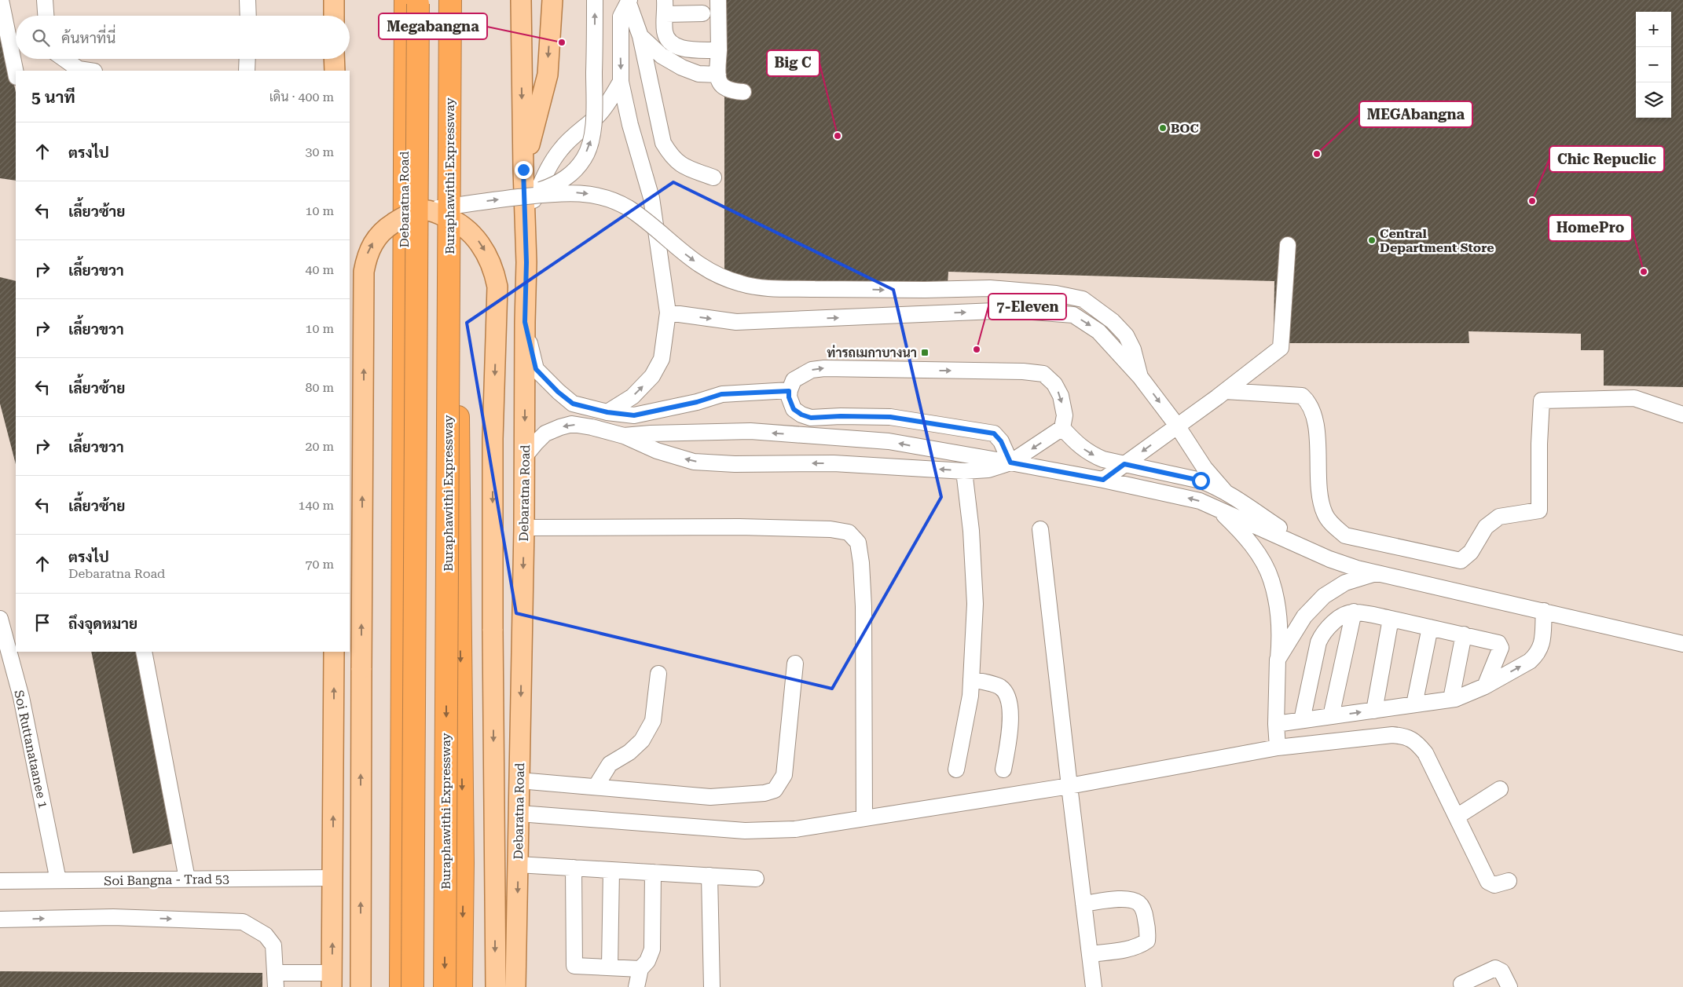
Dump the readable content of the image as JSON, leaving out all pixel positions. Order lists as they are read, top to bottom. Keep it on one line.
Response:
{"streets":{"highway":["Buraphawithi Expressway","Debaratna Road"],"street":["Soi Ruttanataanee 1","Soi Bangna - Trad 53"]},"crossings":[["Soi Ruttanataanee 1","Soi Bangna - Trad 53"]],"places":{"other":["Megabangna","BOC","Big C","MEGAbangna","Chic Repuclic","Central Department Store","HomePro","7-Eleven"],"transit":["ท่ารถเมกาบางนา"]},"page":{"map_buttons":["+","−"],"search":"ค้นหาที่นี่","heading":["5 นาที","เดิน · 400 m"],"list":[["ตรงไป","30 m"],["เลี้ยวซ้าย","10 m"],["เลี้ยวขวา","40 m"],["เลี้ยวขวา","10 m"],["เลี้ยวซ้าย","80 m"],["เลี้ยวขวา","20 m"],["เลี้ยวซ้าย","140 m"],["ตรงไป","Debaratna Road","70 m"],"ถึงจุดหมาย"]}}
